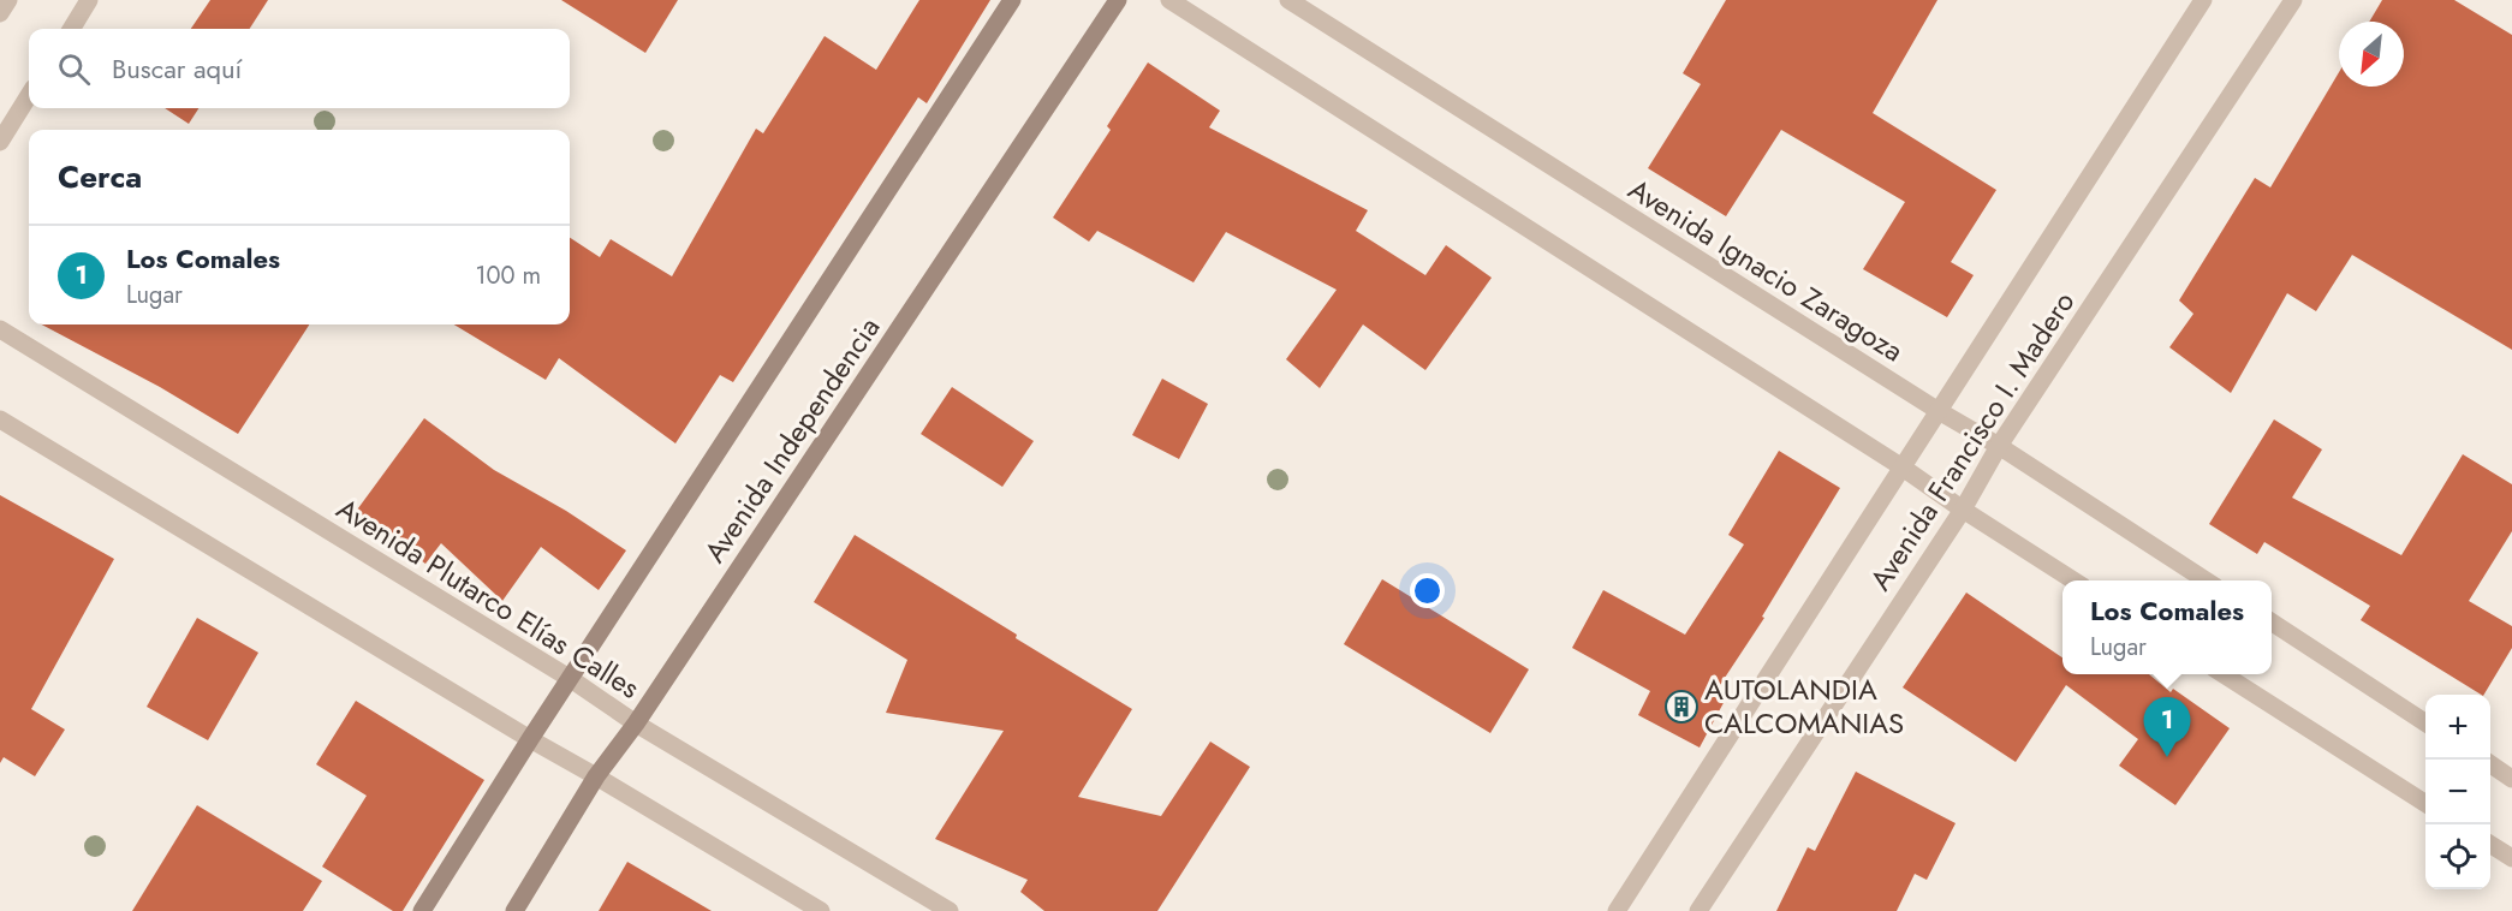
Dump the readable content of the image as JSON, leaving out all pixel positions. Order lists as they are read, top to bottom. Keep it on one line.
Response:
{"streets":{"main road":["Avenida Independencia"],"street":["Avenida Ignacio Zaragoza","Avenida Francisco I. Madero","Avenida Plutarco Elías Calles"]},"crossings":[["Avenida Ignacio Zaragoza","Avenida Francisco I. Madero"],["Avenida Independencia","Avenida Plutarco Elías Calles"]],"places":{"building":["AUTOLANDIA CALCOMANIAS"]},"north":"bottom left","page":{"search":"Buscar aquí","heading":"Cerca","list":[{"mark":"1","name":"Los Comales","note":"Lugar","value":"100 m"}],"popup":["Los Comales","Lugar"],"map_buttons":["+","−"],"pins":"1"}}
